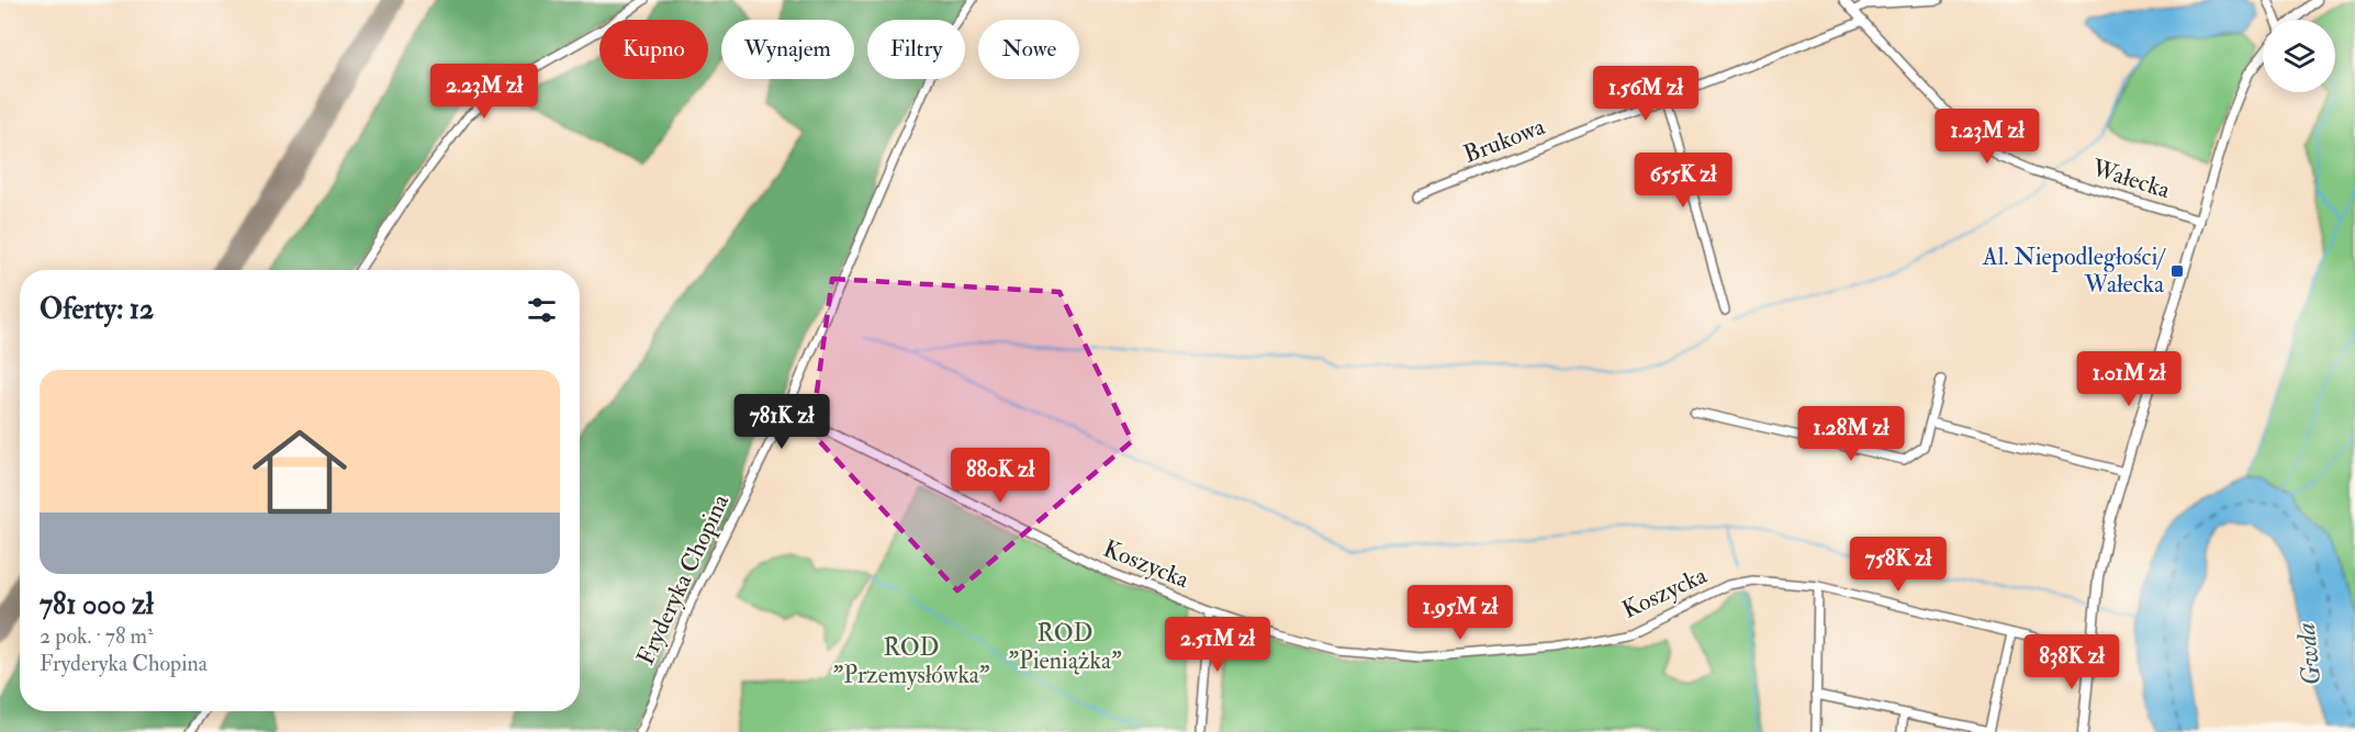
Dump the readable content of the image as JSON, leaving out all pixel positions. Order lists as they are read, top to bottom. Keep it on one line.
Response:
{"streets":{"street":["Brukowa","Wałecka","Koszycka","Fryderyka Chopina"]},"crossings":[["Brukowa","Wałecka"],["Koszycka","Fryderyka Chopina"]],"water":["Gwda"],"parks":["ROD \"Pieniążka\"","ROD \"Przemysłówka\""],"places":{"transit":["Al. Niepodległości/ Wałecka"]},"page":{"chip":["Kupno","Wynajem","Filtry","Nowe"],"price":["2.23M zł","1.56M zł","1.23M zł","655K zł","1.01M zł","781K zł","1.28M zł","880K zł","758K zł","1.95M zł","2.51M zł","838K zł"],"heading":"Oferty: 12","list":[{"name":"781 000 zł","note":"2 pok. · 78 m² · Fryderyka Chopina"}]}}
